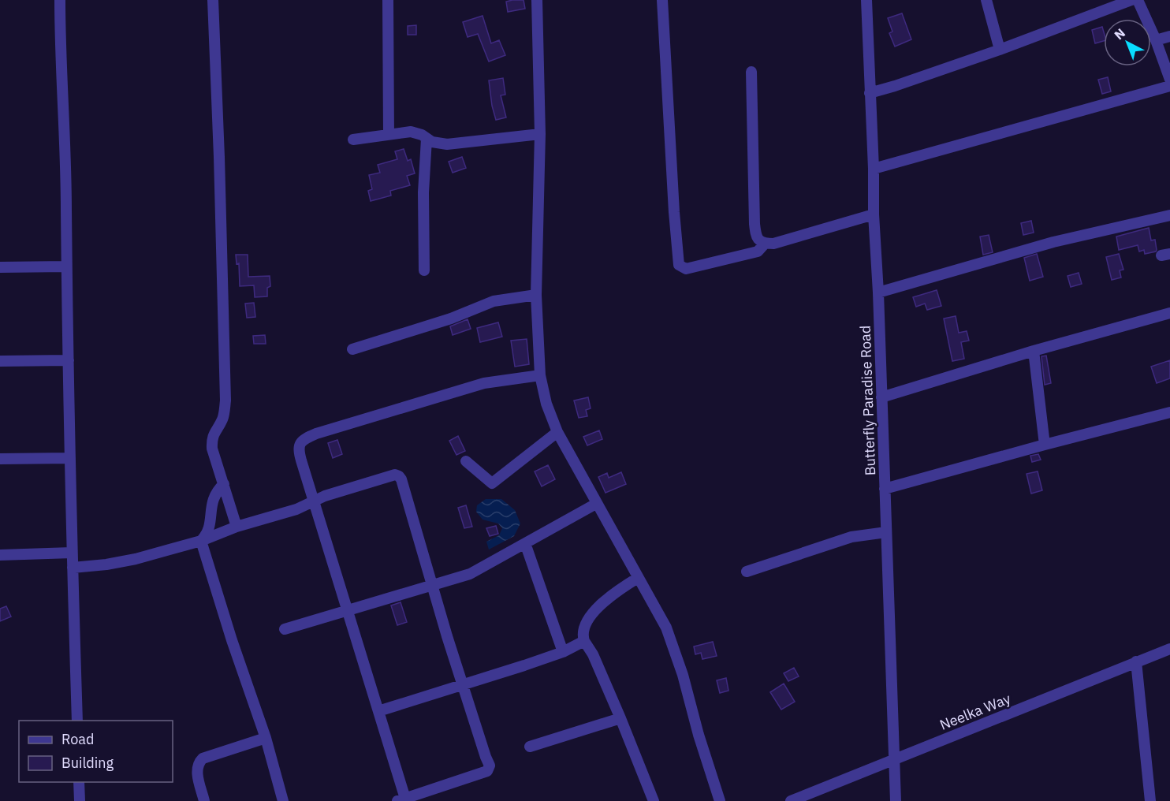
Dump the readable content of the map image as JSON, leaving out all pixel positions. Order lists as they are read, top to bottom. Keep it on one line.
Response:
{"streets":{"street":["Butterfly Paradise Road","Neelka Way"]},"crossings":[["Butterfly Paradise Road","Neelka Way"]],"legend":["Road","Building"],"north":"top left"}
